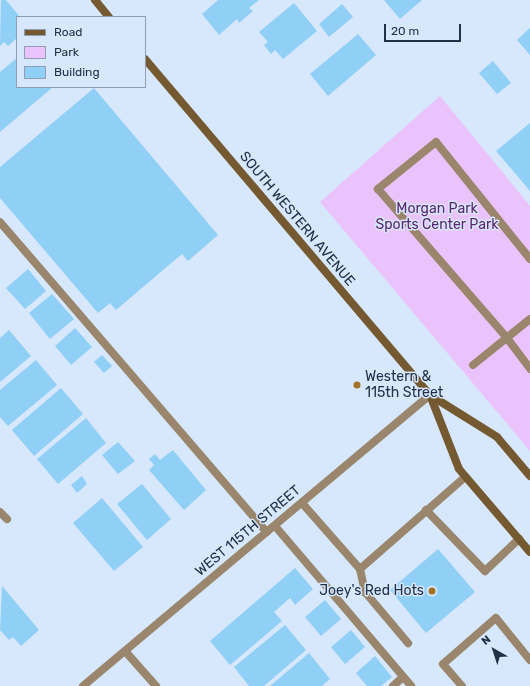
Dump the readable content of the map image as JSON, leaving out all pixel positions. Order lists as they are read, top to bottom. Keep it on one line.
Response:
{"streets":{"main road":["SOUTH WESTERN AVENUE"],"street":["WEST 115TH STREET"]},"crossings":[["SOUTH WESTERN AVENUE","WEST 115TH STREET"]],"parks":["Morgan Park Sports Center Park"],"places":["Western & 115th Street","Joey's Red Hots"],"legend":["Road","Park","Building"],"scale_bar":"20 m","north":"top left"}
